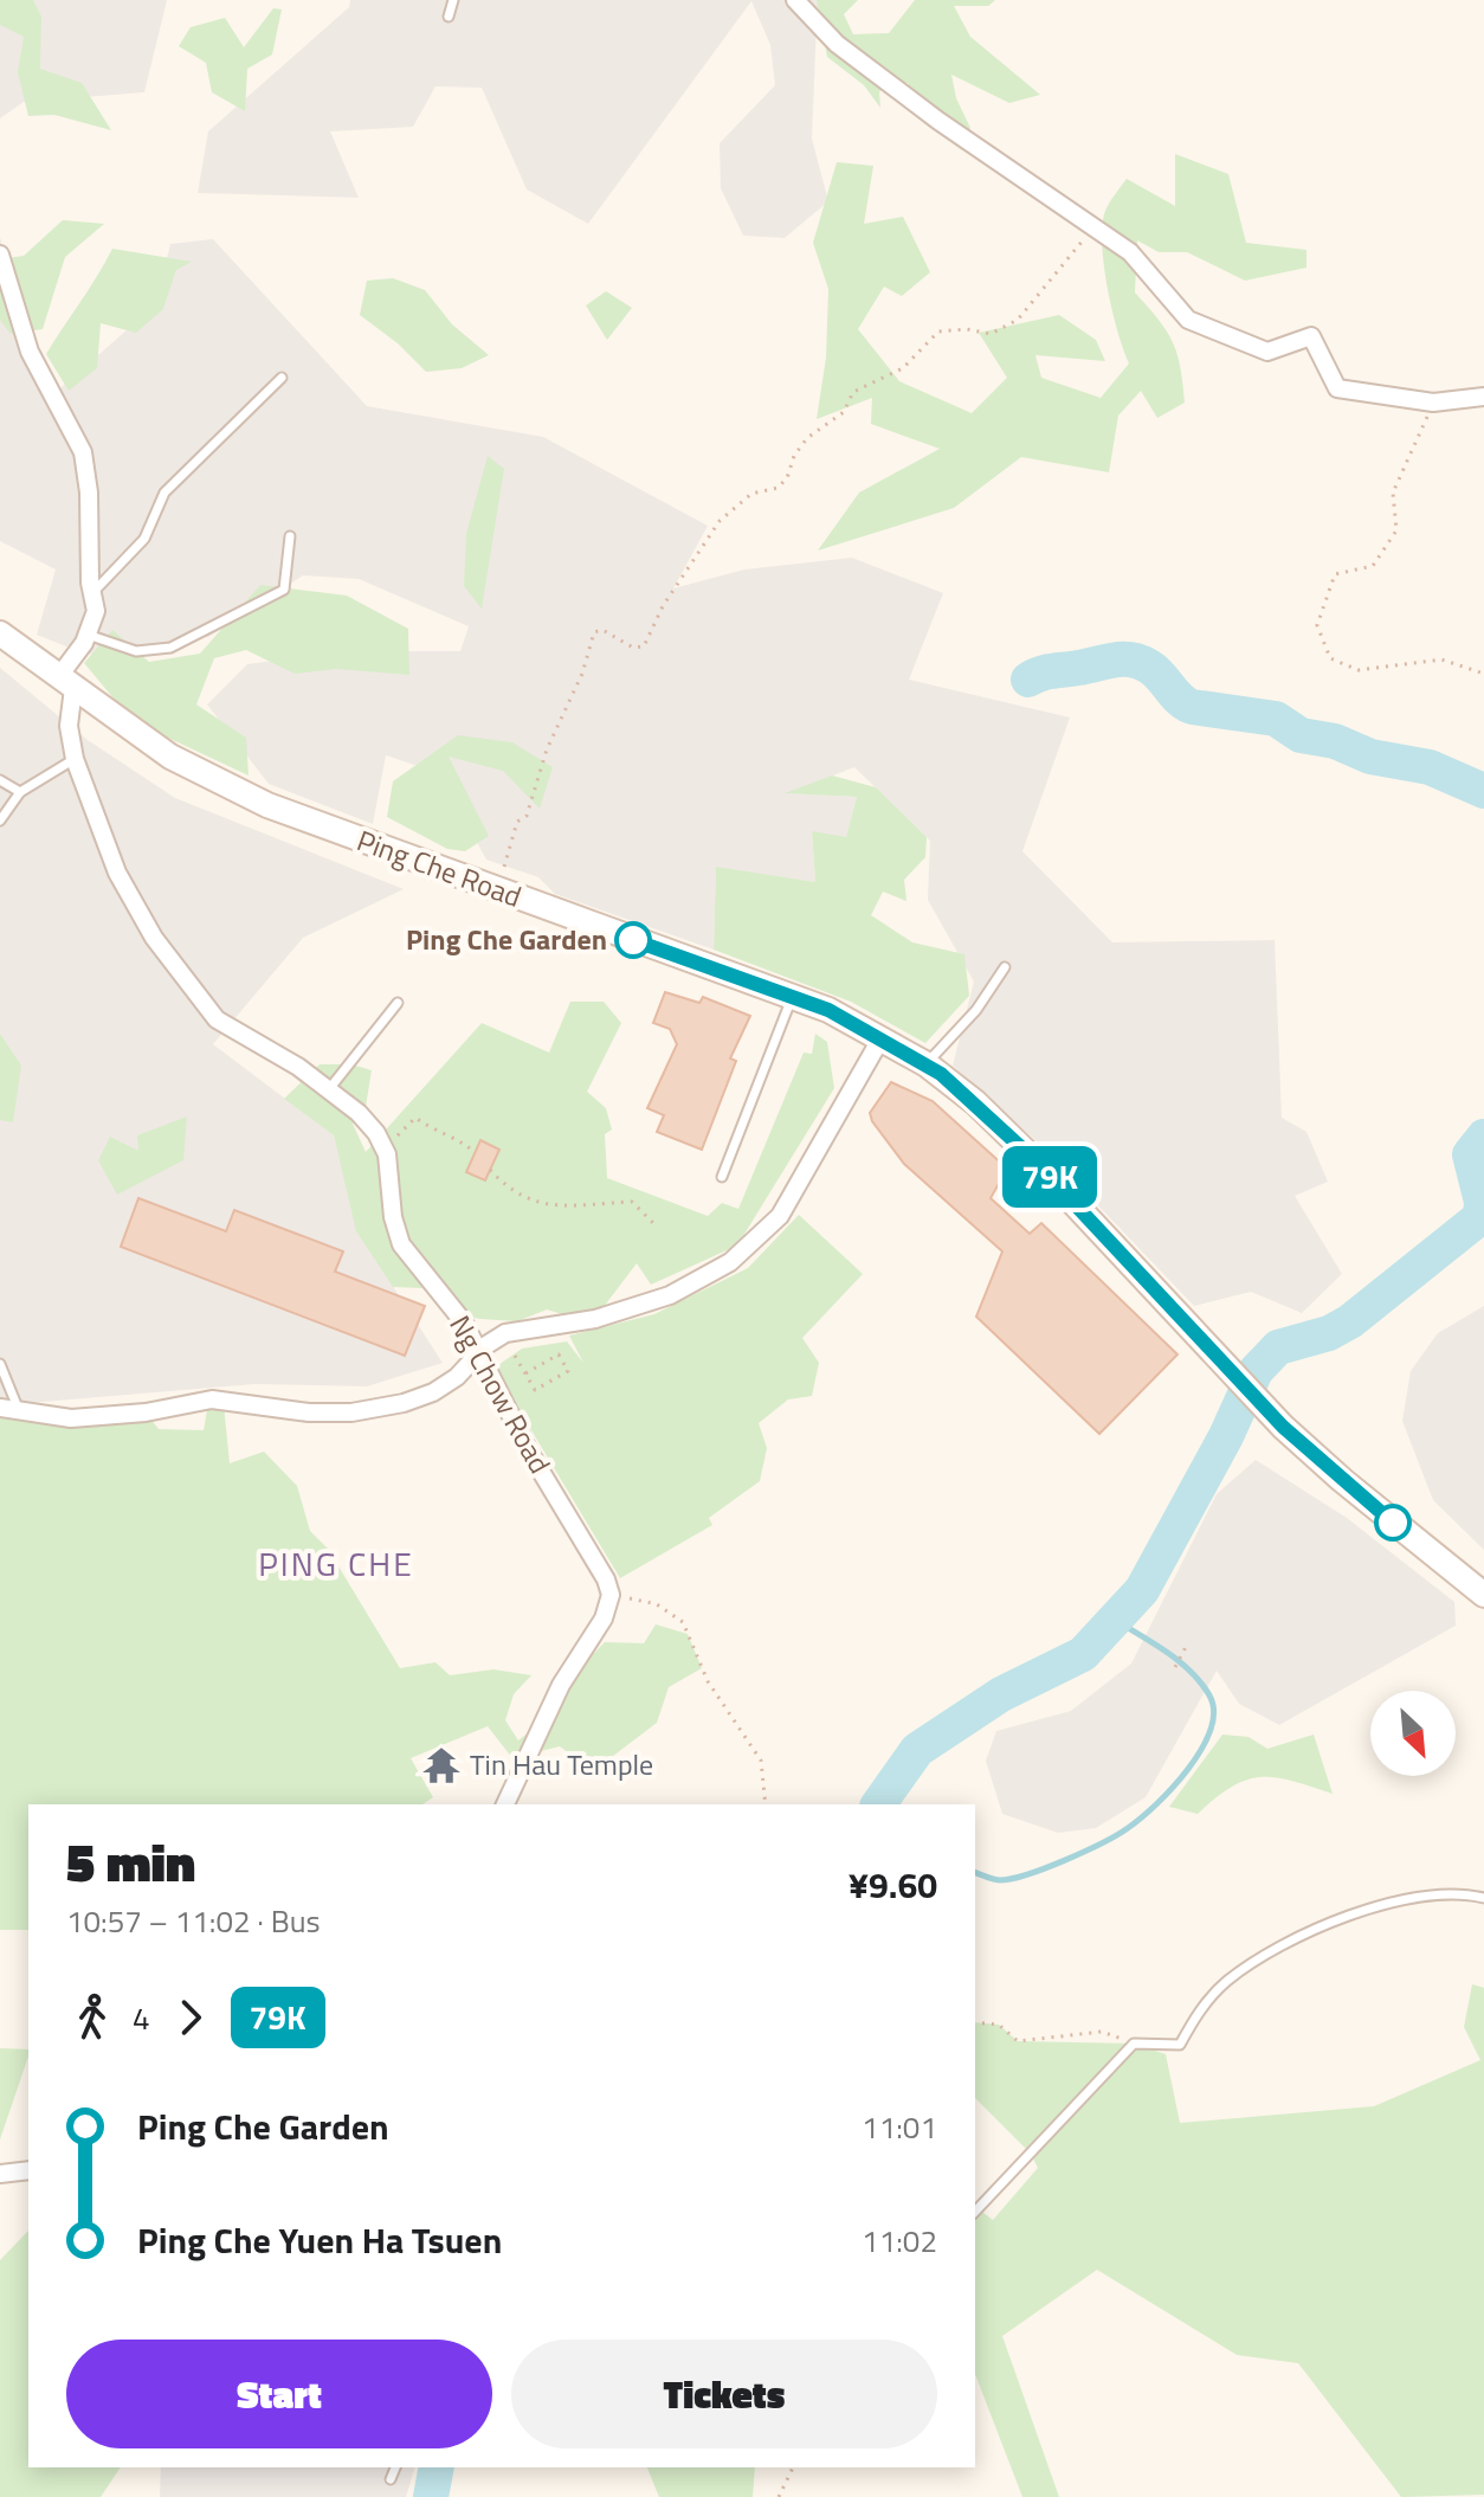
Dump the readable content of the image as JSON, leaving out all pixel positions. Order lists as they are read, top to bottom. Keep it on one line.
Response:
{"streets":{"street":["Ping Che Road","Ng Chow Road"]},"crossings":[["Ping Che Road","Ng Chow Road"]],"districts":["PING CHE"],"places":{"other":["Ping Che Garden"],"temple":["Tin Hau Temple"]},"lines":["bus line 79K"],"north":"bottom right","page":{"on_map":"79K","heading":["5 min","10:57 – 11:02 · Bus","¥9.60"],"legs":["4","79K"],"list":[{"name":"Ping Che Garden","value":"11:01"},{"name":"Ping Che Yuen Ha Tsuen","value":"11:02"}],"buttons":["Start","Tickets"]}}
